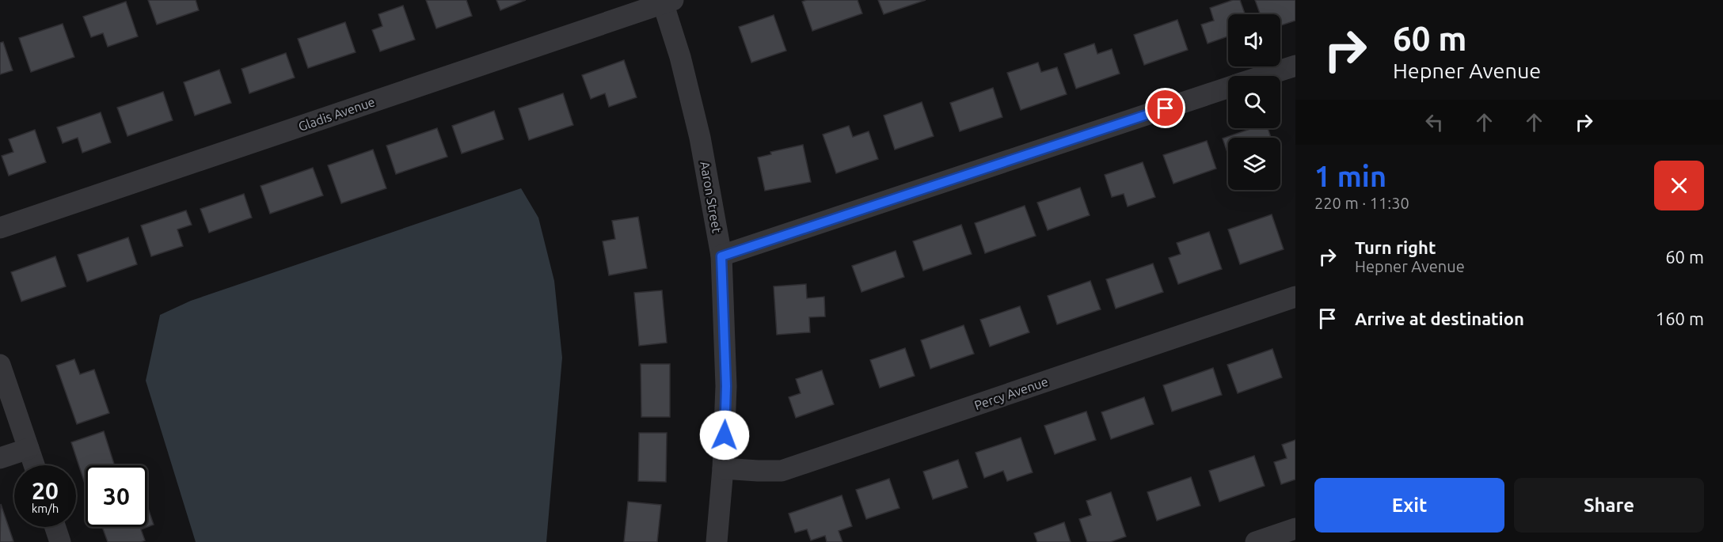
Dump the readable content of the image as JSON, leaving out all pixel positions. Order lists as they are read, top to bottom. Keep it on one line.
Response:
{"streets":{"street":["Gladis Avenue","Aaron Street","Percy Avenue"]},"crossings":[["Gladis Avenue","Aaron Street"],["Aaron Street","Percy Avenue"]],"page":{"turn":["60 m","Hepner Avenue"],"heading":["1 min","220 m · 11:30"],"list":[{"name":"Turn right","note":"Hepner Avenue","value":"60 m"},{"name":"Arrive at destination","value":"160 m"}],"speed":"20 km/h","limit":"30","buttons":["Exit","Share"]}}
